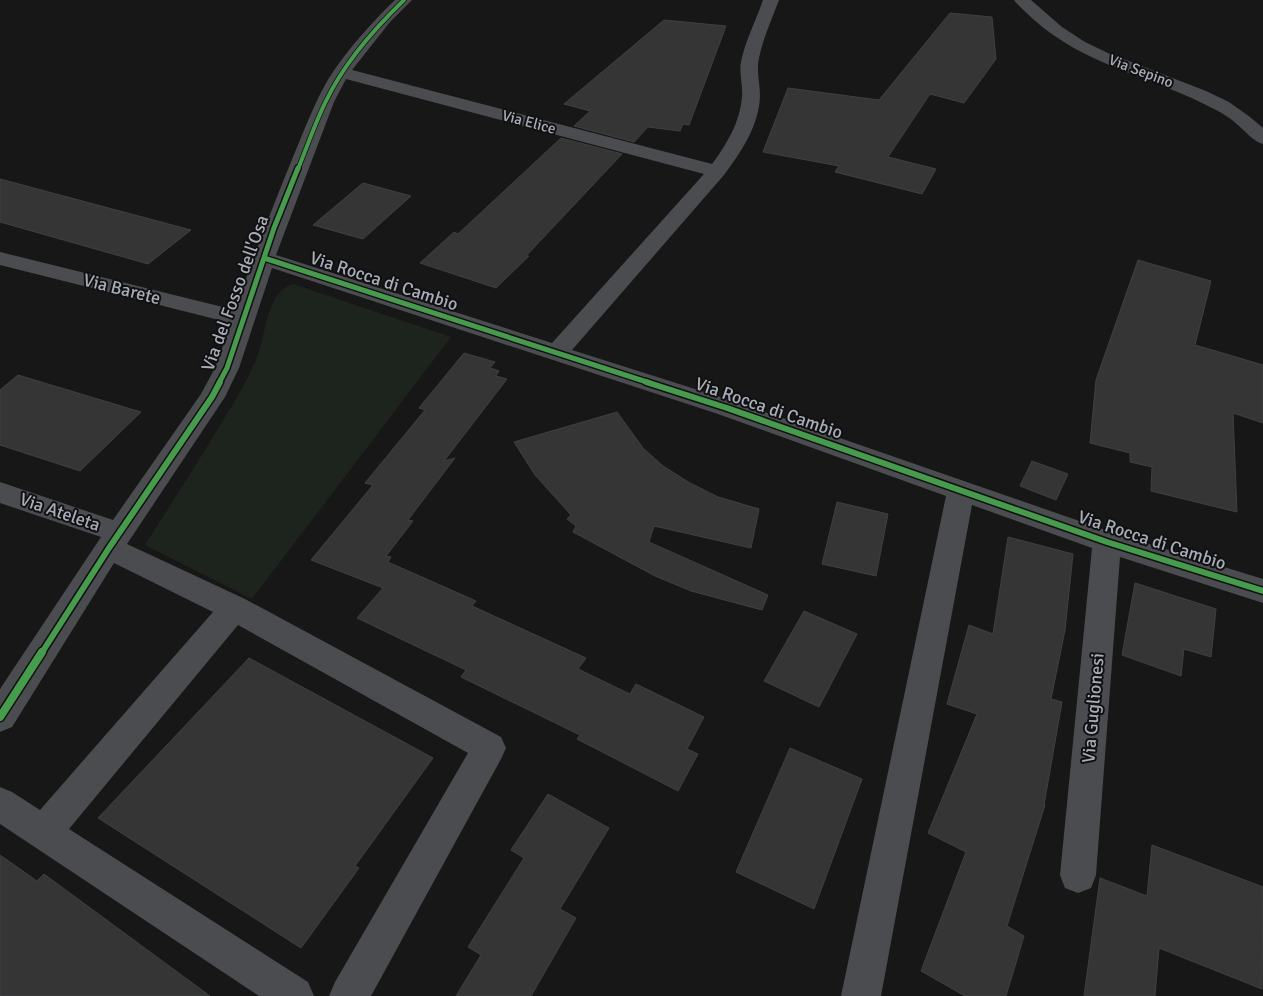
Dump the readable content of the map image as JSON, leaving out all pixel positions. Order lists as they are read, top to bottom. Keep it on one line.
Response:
{"streets":{"street":["Via Sepino","Via Elice","Via Rocca di Cambio","Via Barete","Via del Fosso dell'Osa","Via Ateleta","Via Guglionesi"]},"crossings":[["Via Elice","Via del Fosso dell'Osa"],["Via Rocca di Cambio","Via del Fosso dell'Osa"],["Via Rocca di Cambio","Via Guglionesi"],["Via Barete","Via del Fosso dell'Osa"],["Via del Fosso dell'Osa","Via Ateleta"]]}
